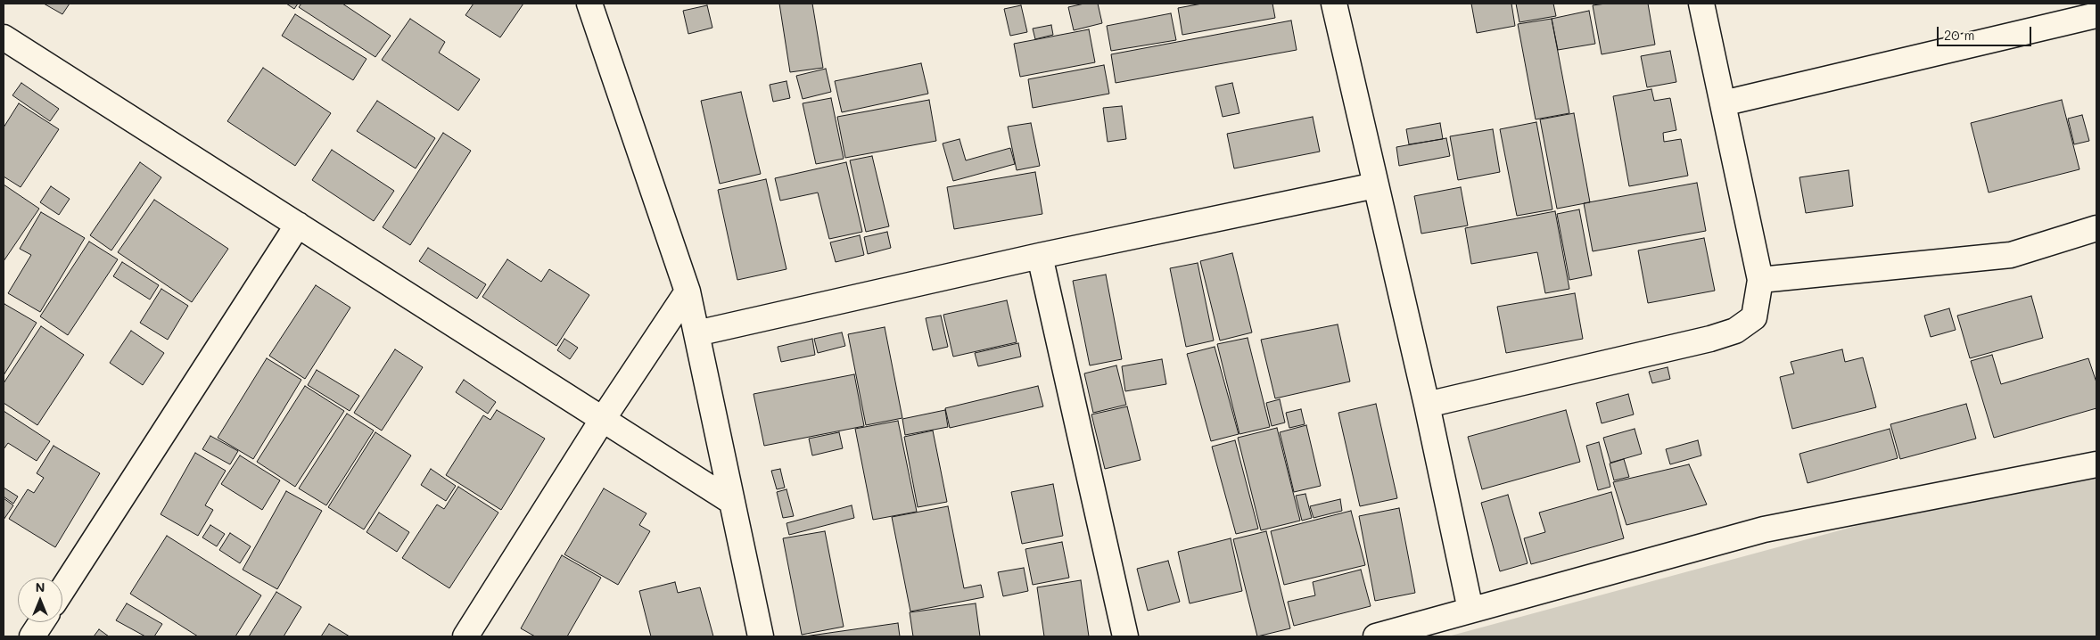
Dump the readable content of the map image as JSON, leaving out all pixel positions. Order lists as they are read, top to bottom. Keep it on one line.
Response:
{"scale_bar":"20 m","north":"top"}
